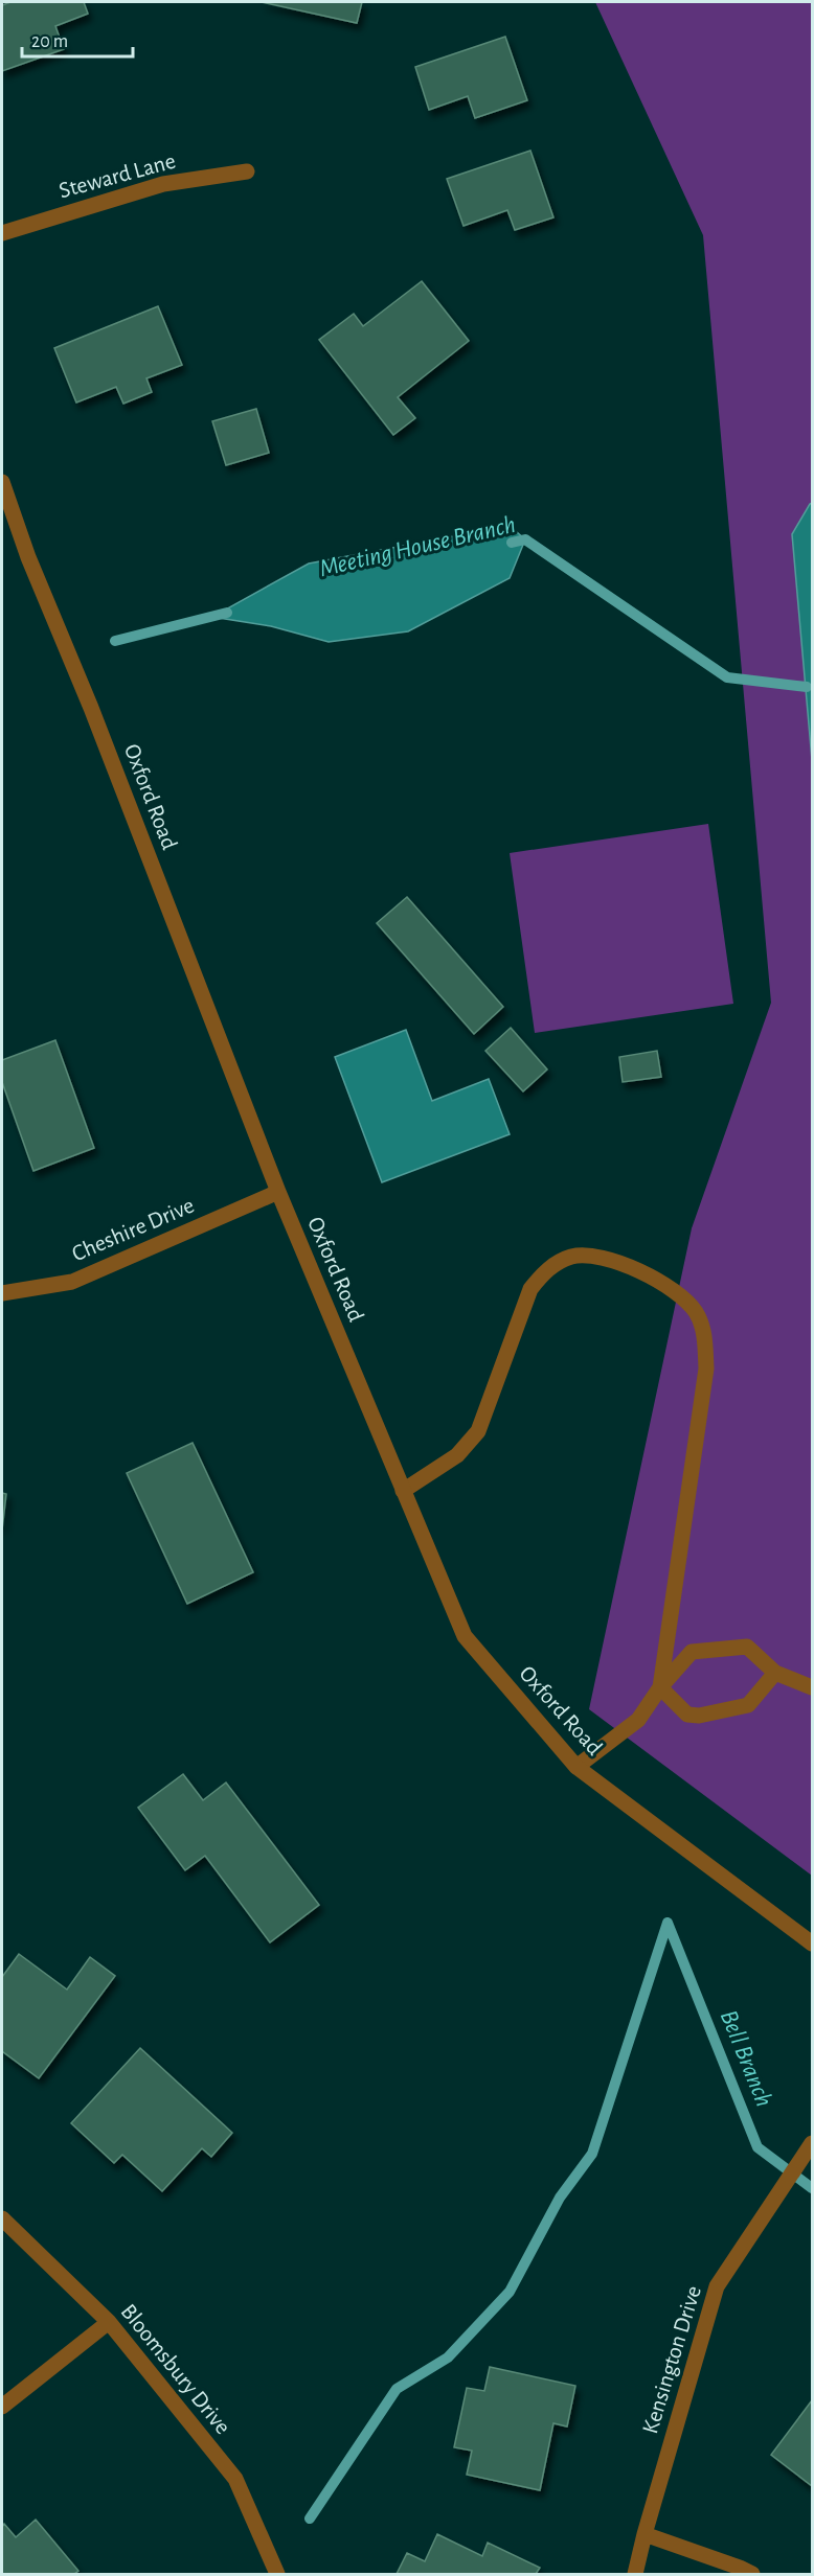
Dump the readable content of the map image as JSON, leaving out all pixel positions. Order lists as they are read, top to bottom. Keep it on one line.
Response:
{"streets":{"street":["Steward Lane","Oxford Road","Cheshire Drive","Kensington Drive","Bloomsbury Drive"]},"crossings":[["Oxford Road","Cheshire Drive"]],"water":["Meeting House Branch","Bell Branch"],"scale_bar":"20 m"}
